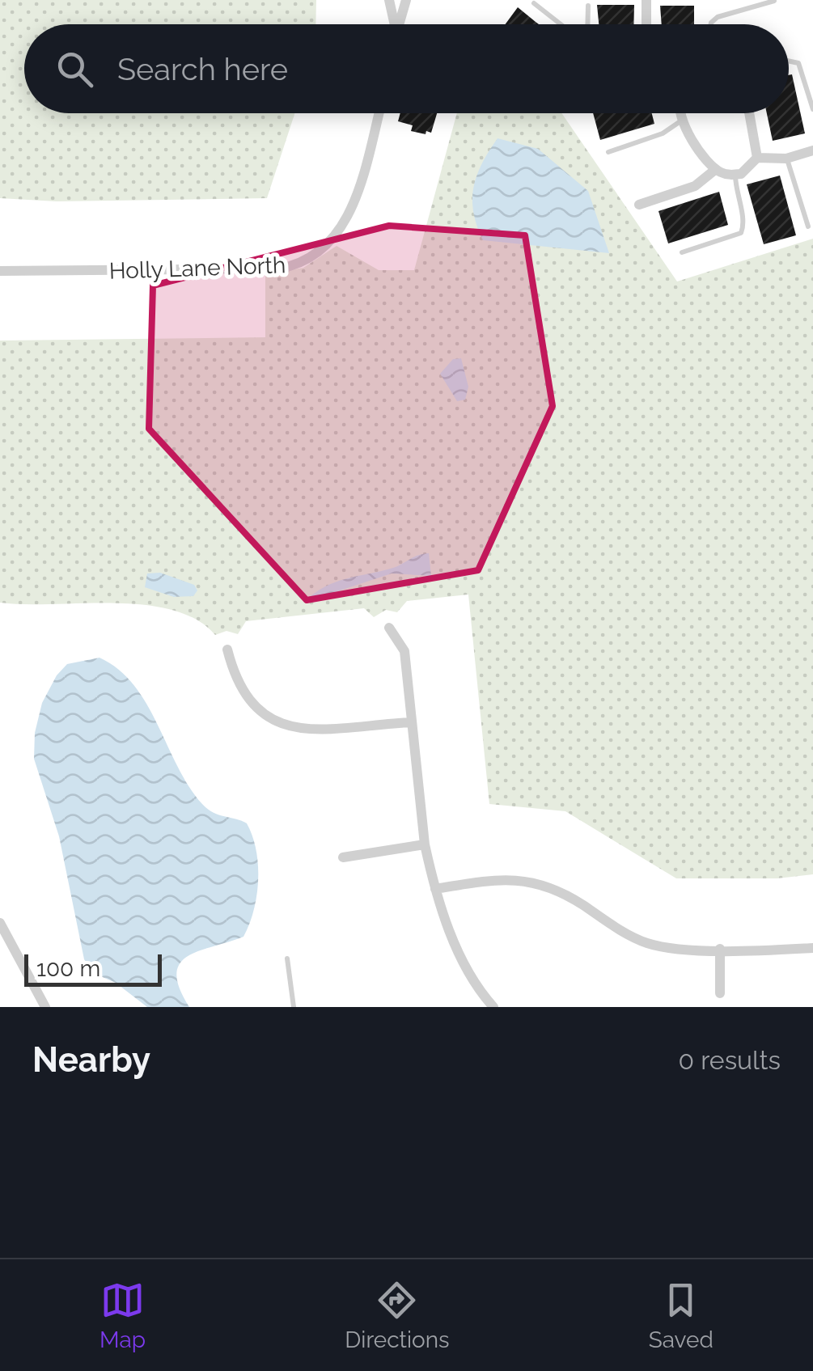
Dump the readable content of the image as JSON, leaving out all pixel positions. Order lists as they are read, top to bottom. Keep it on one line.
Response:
{"streets":{"street":["Holly Lane North"]},"scale_bar":"100 m","page":{"search":"Search here","scale":"100 m","heading":["Nearby","0 results"],"nav":["Map","Directions","Saved"]}}
